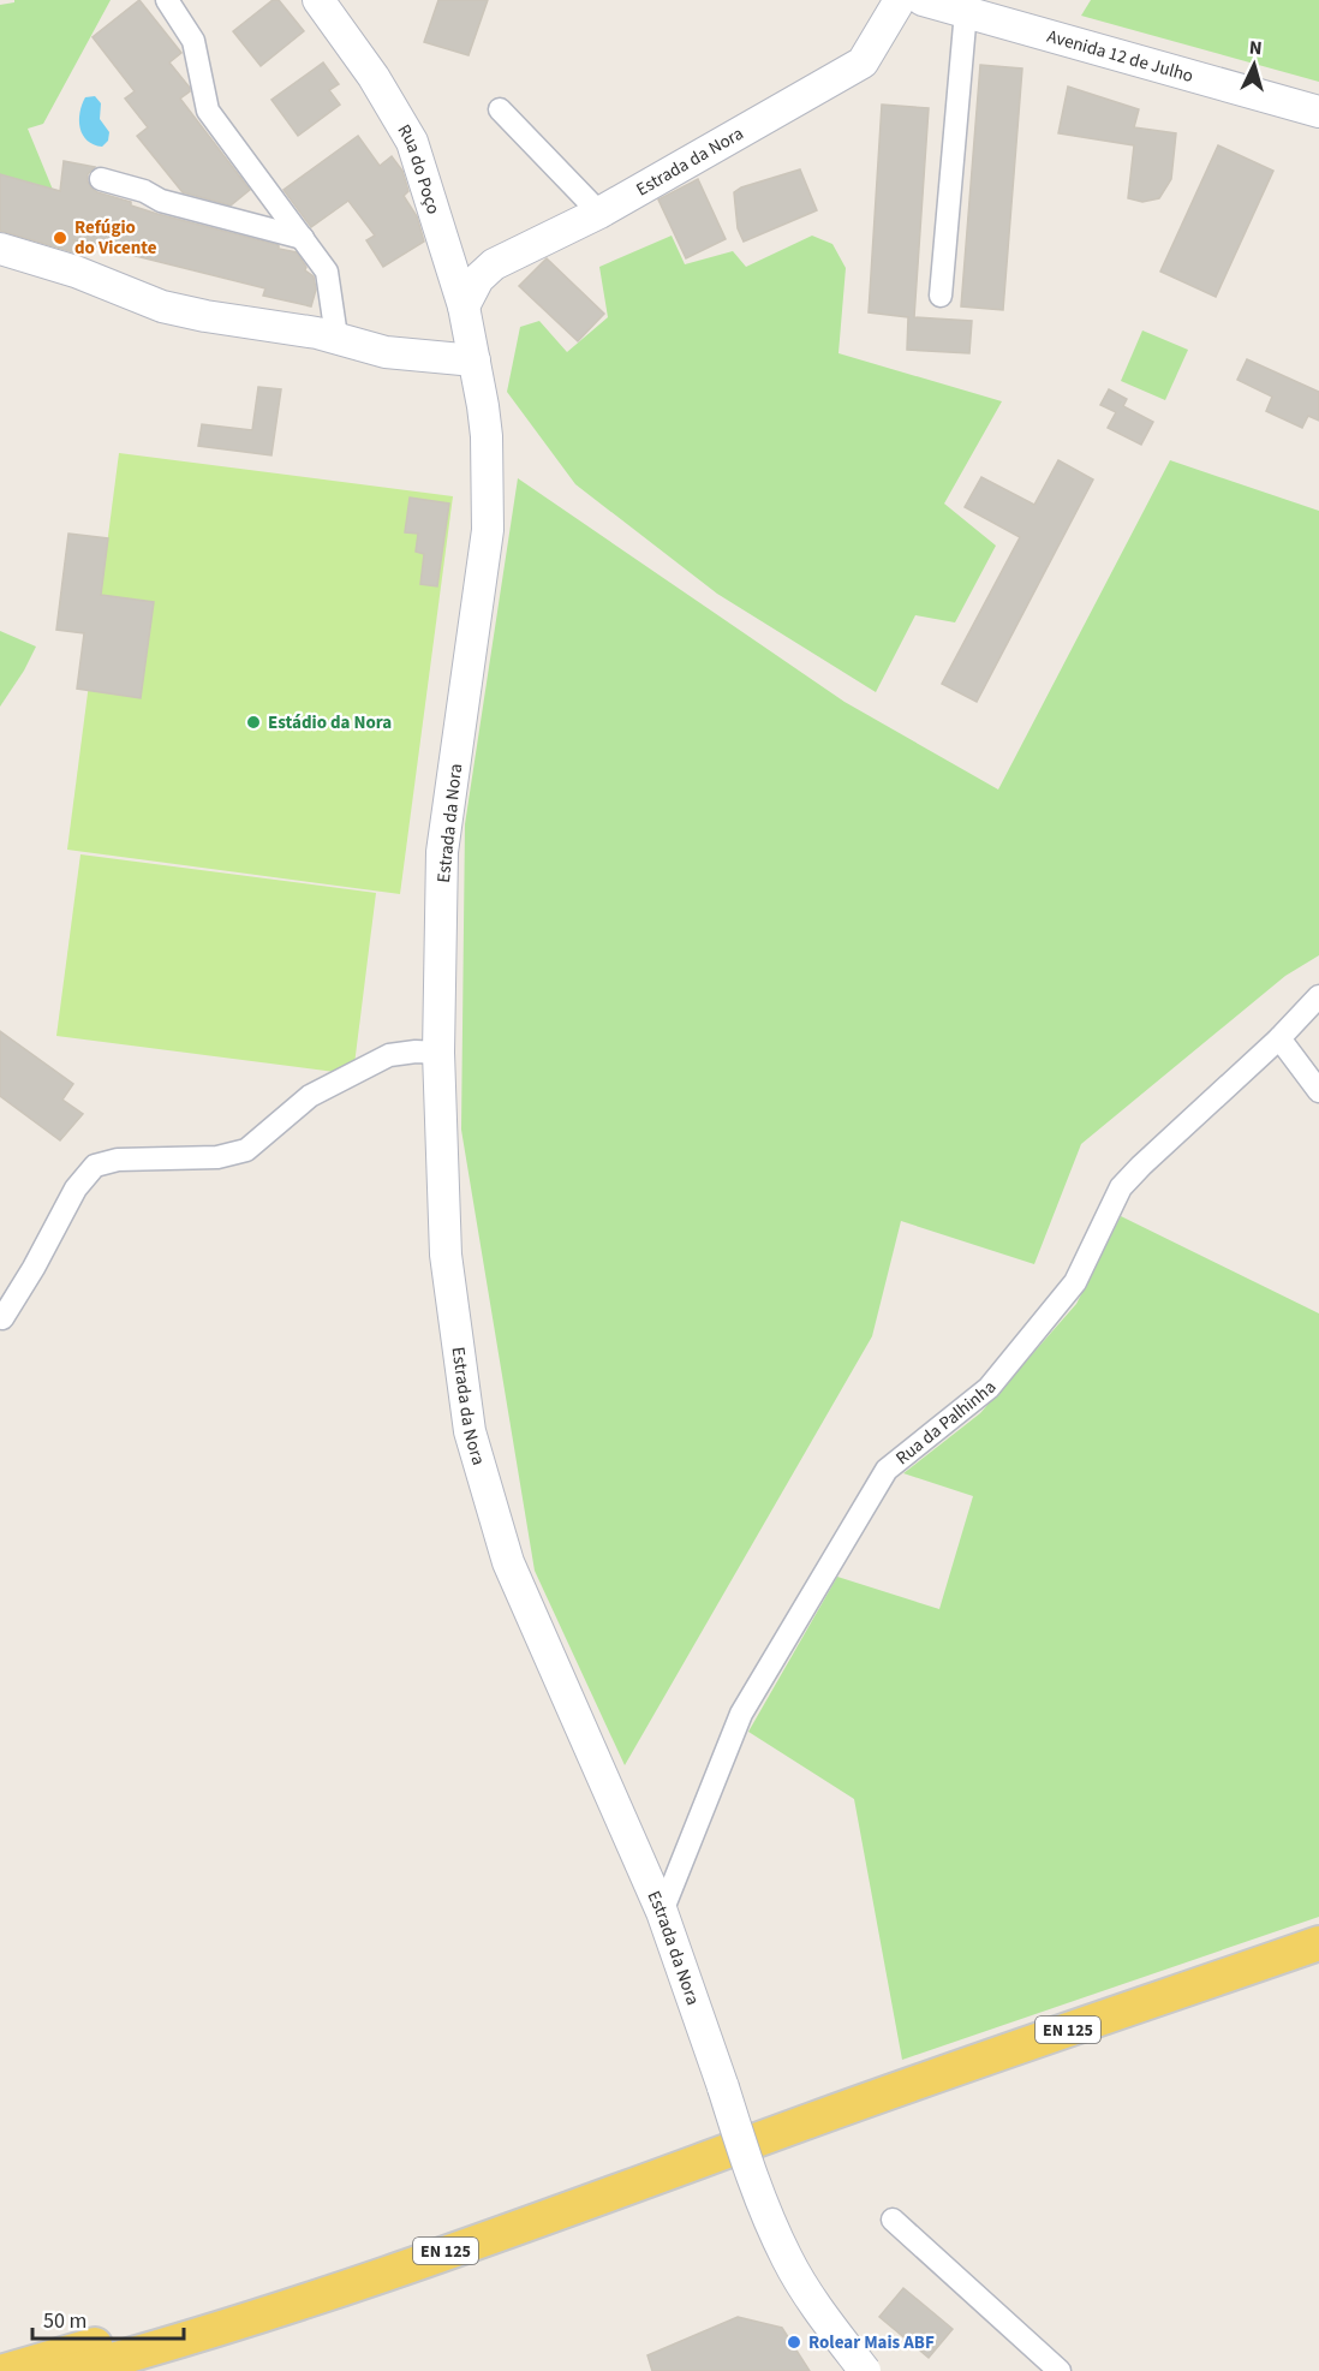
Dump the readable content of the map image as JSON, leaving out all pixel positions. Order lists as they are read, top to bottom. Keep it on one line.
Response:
{"streets":{"main road":["EN 125"],"street":["Avenida 12 de Julho","Estrada da Nora","Rua do Poço","Rua da Palhinha"]},"crossings":[["Estrada da Nora","Rua do Poço"],["Estrada da Nora","Rua da Palhinha"]],"places":["Refúgio do Vicente","Estádio da Nora","Rolear Mais ABF"],"scale_bar":"50 m","north":"top"}
